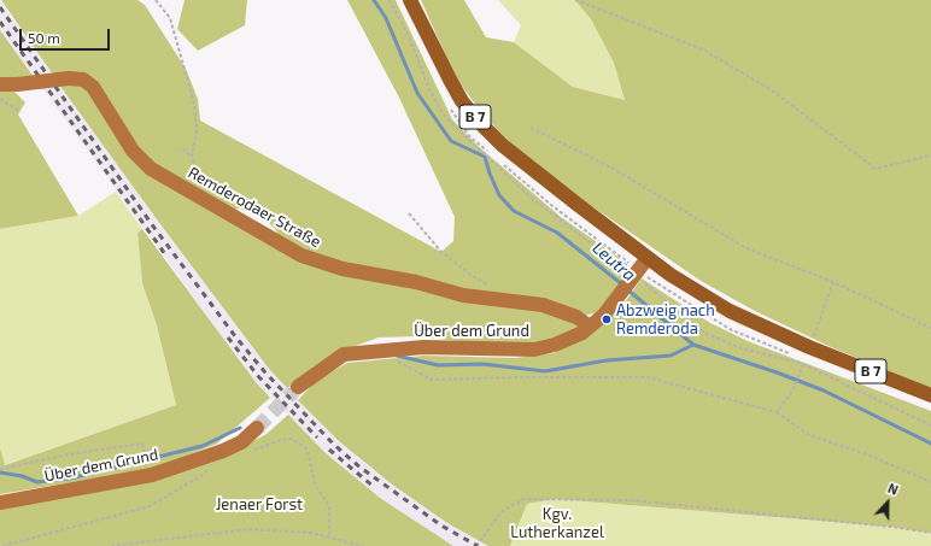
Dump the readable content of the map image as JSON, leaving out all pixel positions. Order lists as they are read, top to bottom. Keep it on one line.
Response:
{"streets":{"main road":["B 7"],"street":["Remderodaer Straße","Über dem Grund"]},"crossings":[["B 7","Über dem Grund"],["Remderodaer Straße","Über dem Grund"]],"water":["Leutra"],"parks":["Jenaer Forst","Kgv. Lutherkanzel"],"places":["Abzweig nach Remderoda"],"scale_bar":"50 m","north":"top"}
